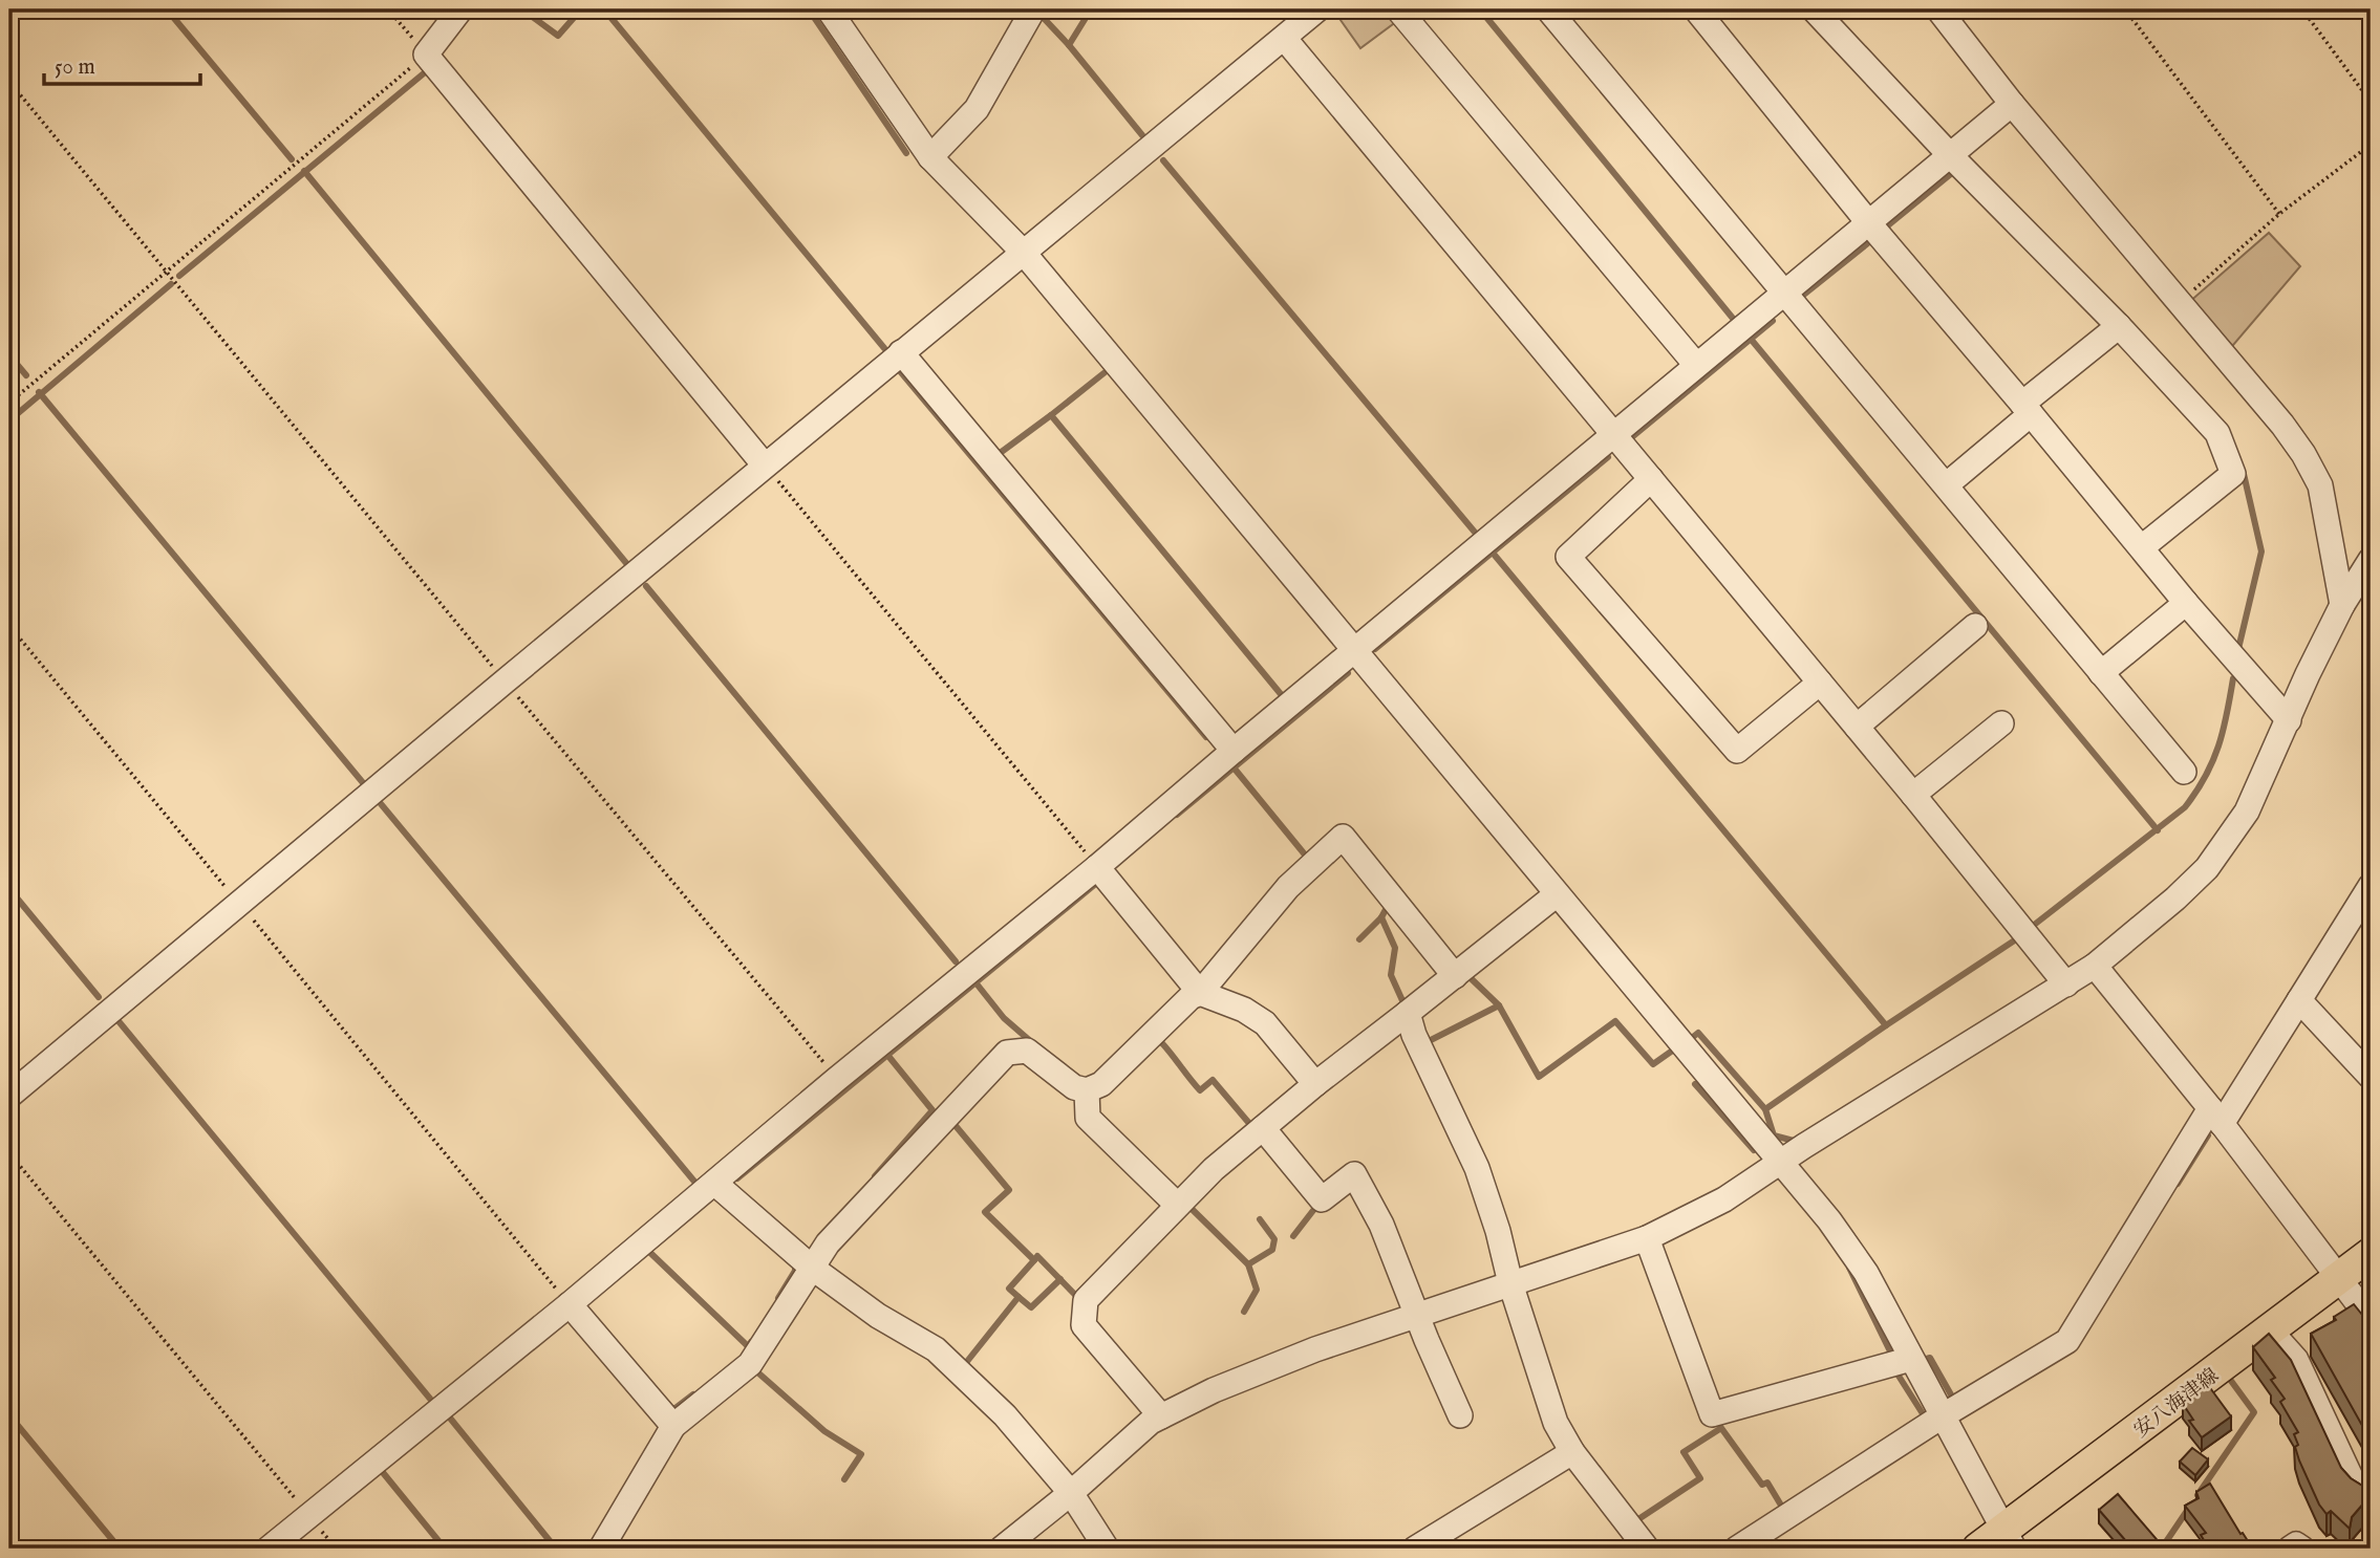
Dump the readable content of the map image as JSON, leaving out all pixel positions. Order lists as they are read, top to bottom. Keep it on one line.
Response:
{"streets":{"main road":["安八海津線"]},"scale_bar":"50 m"}
